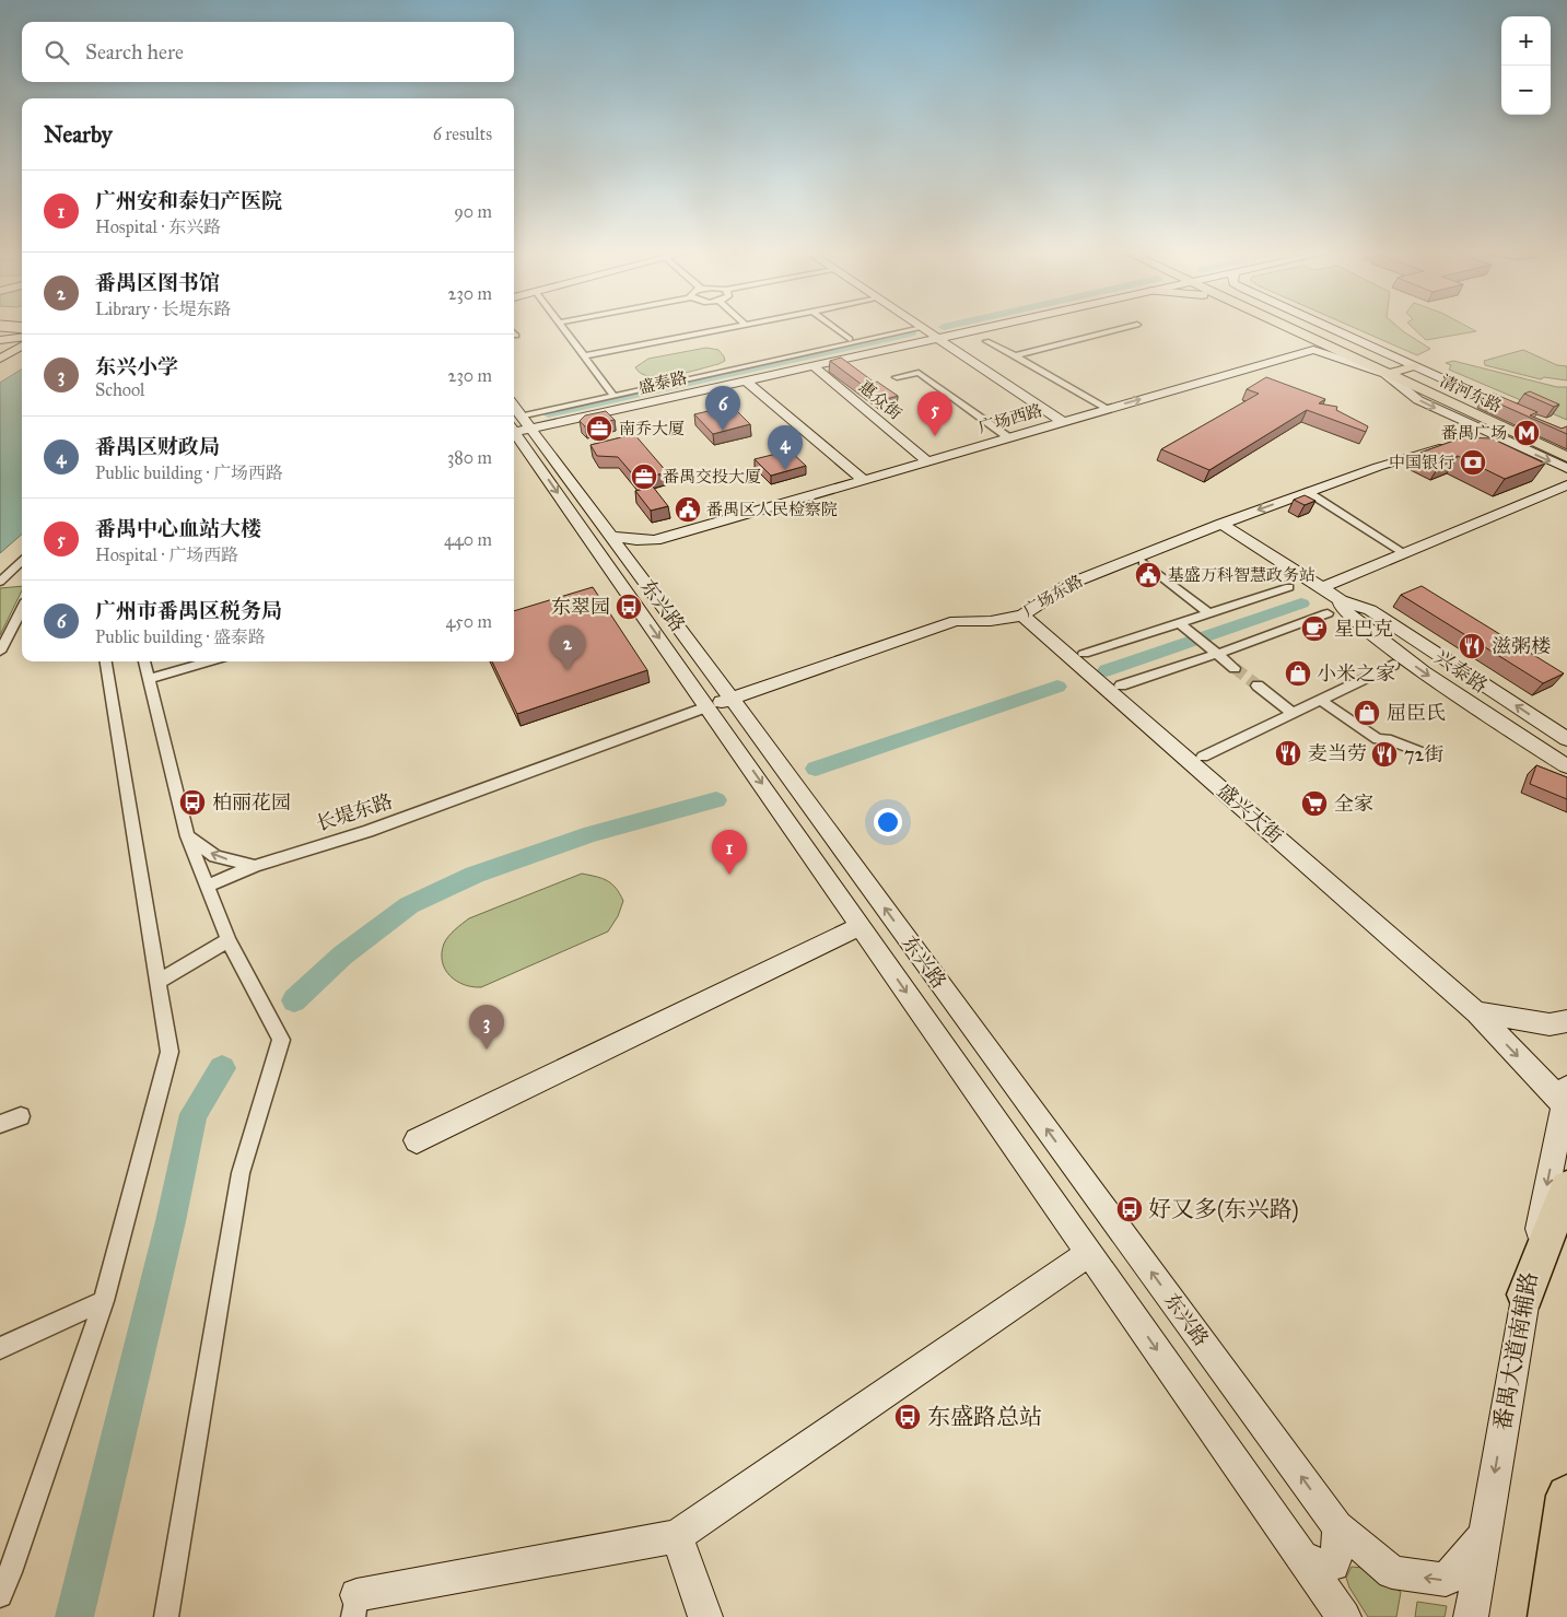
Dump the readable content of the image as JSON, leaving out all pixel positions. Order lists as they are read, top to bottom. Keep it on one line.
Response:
{"streets":{"main road":["清河东路"],"street":["盛泰路","惠众街","广场西路","广场东路","东兴路","兴泰路","长堤东路","盛兴大街","番禺大道南辅路"]},"crossings":[["盛泰路","惠众街"],["盛泰路","东兴路"],["惠众街","广场西路"],["广场东路","东兴路"],["广场东路","兴泰路"],["广场东路","长堤东路"],["广场东路","盛兴大街"],["东兴路","长堤东路"],["东兴路","番禺大道南辅路"],["盛兴大街","番禺大道南辅路"]],"one_way":["番禺大道南辅路"],"places":{"office":["南乔大厦","番禺交投大厦"],"metro station":["番禺广场"],"bank":["中国银行"],"public building":["番禺区人民检察院","基盛万科智慧政务站"],"bus stop":["东翠园","柏丽花园","好又多(东兴路)","东盛路总站"],"cafe":["星巴克"],"restaurant":["滋粥楼","麦当劳","72街"],"shop":["小米之家","屈臣氏"],"supermarket":["全家"]},"page":{"map_buttons":["+","−"],"search":"Search here","heading":["Nearby","6 results"],"list":[{"mark":"1","name":"广州安和泰妇产医院","note":"Hospital · 东兴路","value":"90 m"},{"mark":"2","name":"番禺区图书馆","note":"Library · 长堤东路","value":"230 m"},{"mark":"3","name":"东兴小学","note":"School","value":"230 m"},{"mark":"4","name":"番禺区财政局","note":"Public building · 广场西路","value":"380 m"},{"mark":"5","name":"番禺中心血站大楼","note":"Hospital · 广场西路","value":"440 m"},{"mark":"6","name":"广州市番禺区税务局","note":"Public building · 盛泰路","value":"450 m"}],"pins":["6","5","4","2","1","3"]}}
